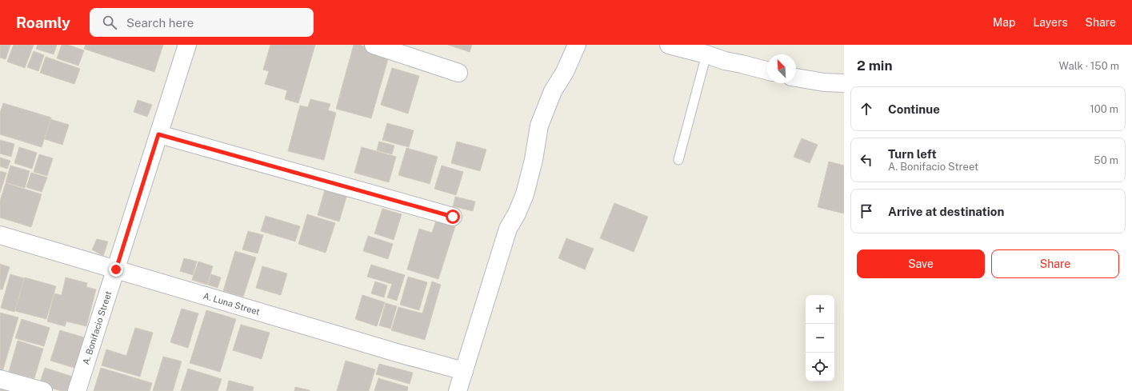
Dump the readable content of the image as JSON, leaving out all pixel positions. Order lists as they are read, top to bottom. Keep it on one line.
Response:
{"streets":{"street":["A. Luna Street","A. Bonifacio Street"]},"crossings":[["A. Luna Street","A. Bonifacio Street"]],"north":"top left","page":{"header":"Roamly","search":"Search here","nav":["Map","Layers","Share"],"heading":["2 min","Walk · 150 m"],"list":[["Continue","100 m"],["Turn left","A. Bonifacio Street","50 m"],"Arrive at destination"],"buttons":["Save","Share"],"map_buttons":["+","−"]}}
